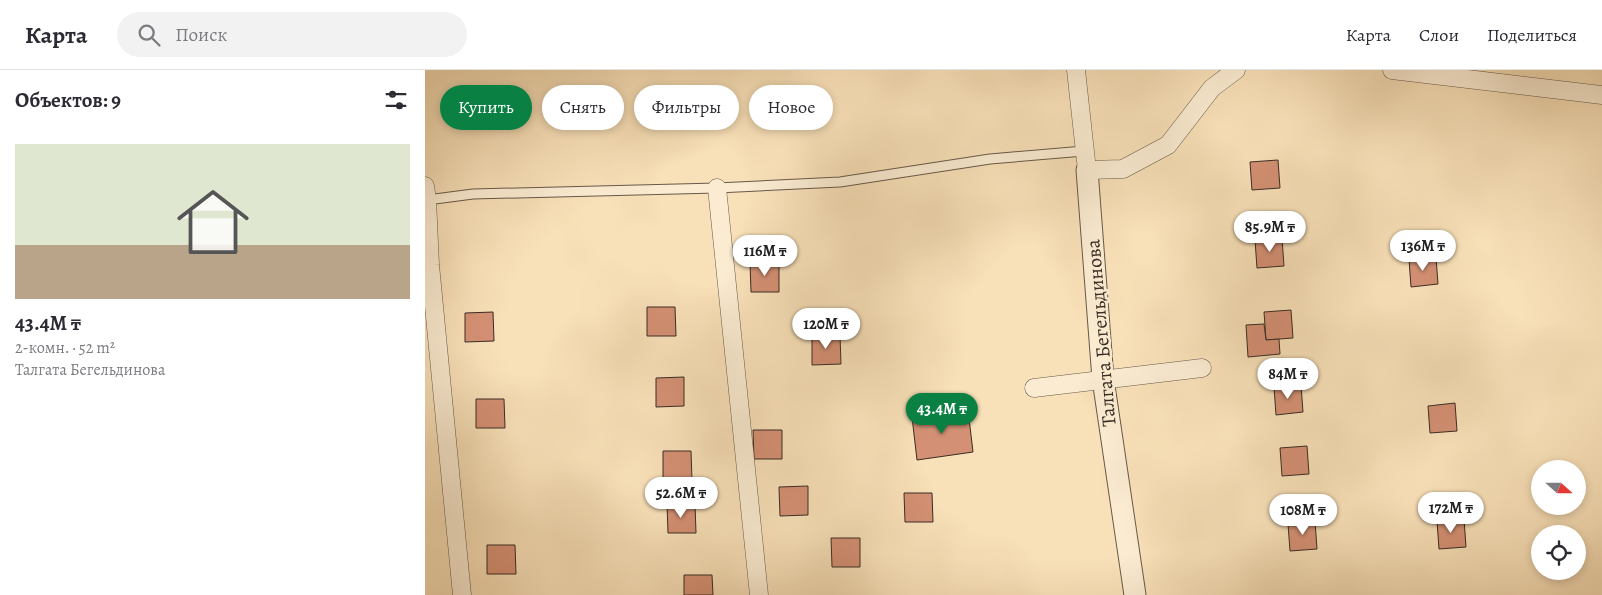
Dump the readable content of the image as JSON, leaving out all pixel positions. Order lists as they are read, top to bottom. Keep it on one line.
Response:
{"streets":{"street":["Талгата Бегельдинова"]},"north":"right","page":{"header":"Карта","search":"Поиск","nav":["Карта","Слои","Поделиться"],"heading":"Объектов: 9","chip":["Купить","Снять","Фильтры","Новое"],"list":[{"name":"43.4M ₸","note":"2-комн. · 52 m² · Талгата Бегельдинова"}],"price":["85.9M ₸","136M ₸","116M ₸","120M ₸","84M ₸","43.4M ₸","52.6M ₸","172M ₸","108M ₸"]}}
